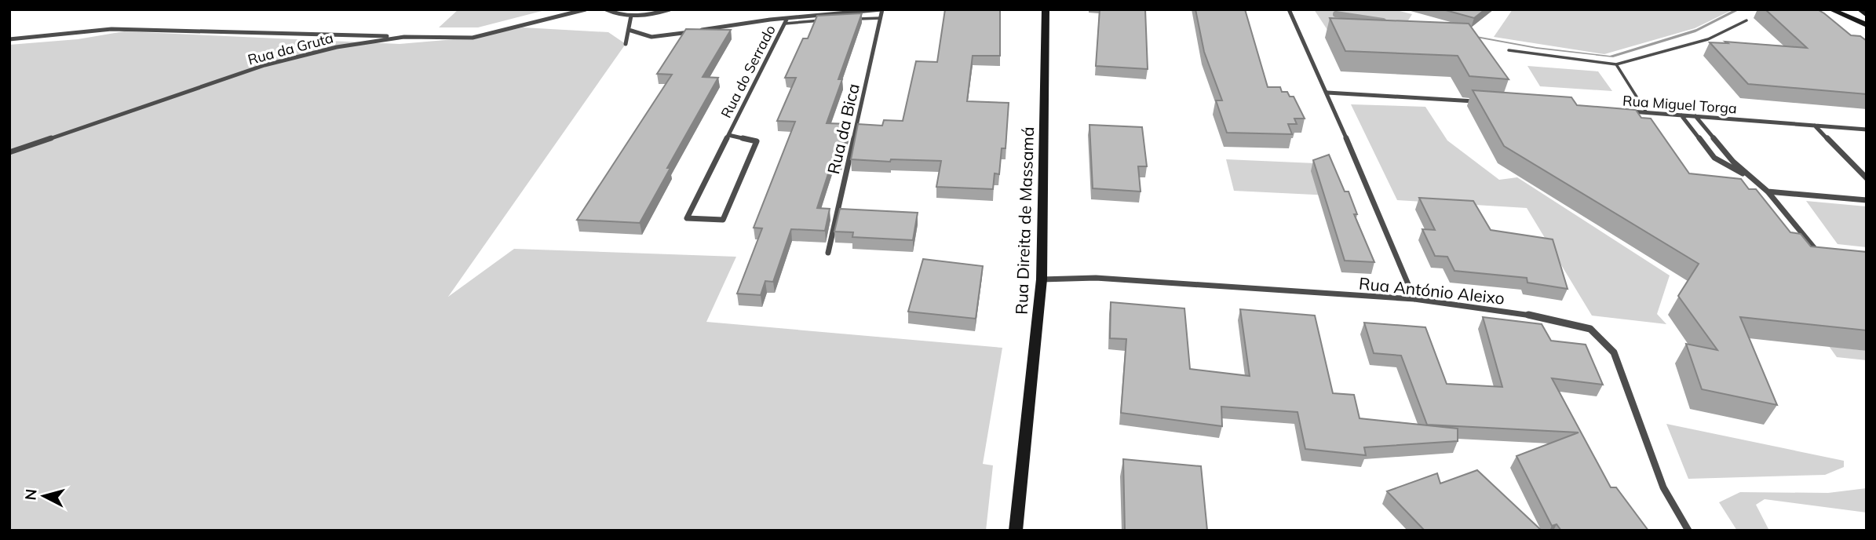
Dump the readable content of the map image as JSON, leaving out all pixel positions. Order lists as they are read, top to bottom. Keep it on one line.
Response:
{"streets":{"main road":["Rua Direita de Massamá"],"street":["Rua da Gruta","Rua do Serrado","Rua Miguel Torga","Rua da Bica","Rua António Aleixo"]},"crossings":[["Rua Direita de Massamá","Rua António Aleixo"]],"north":"left"}
